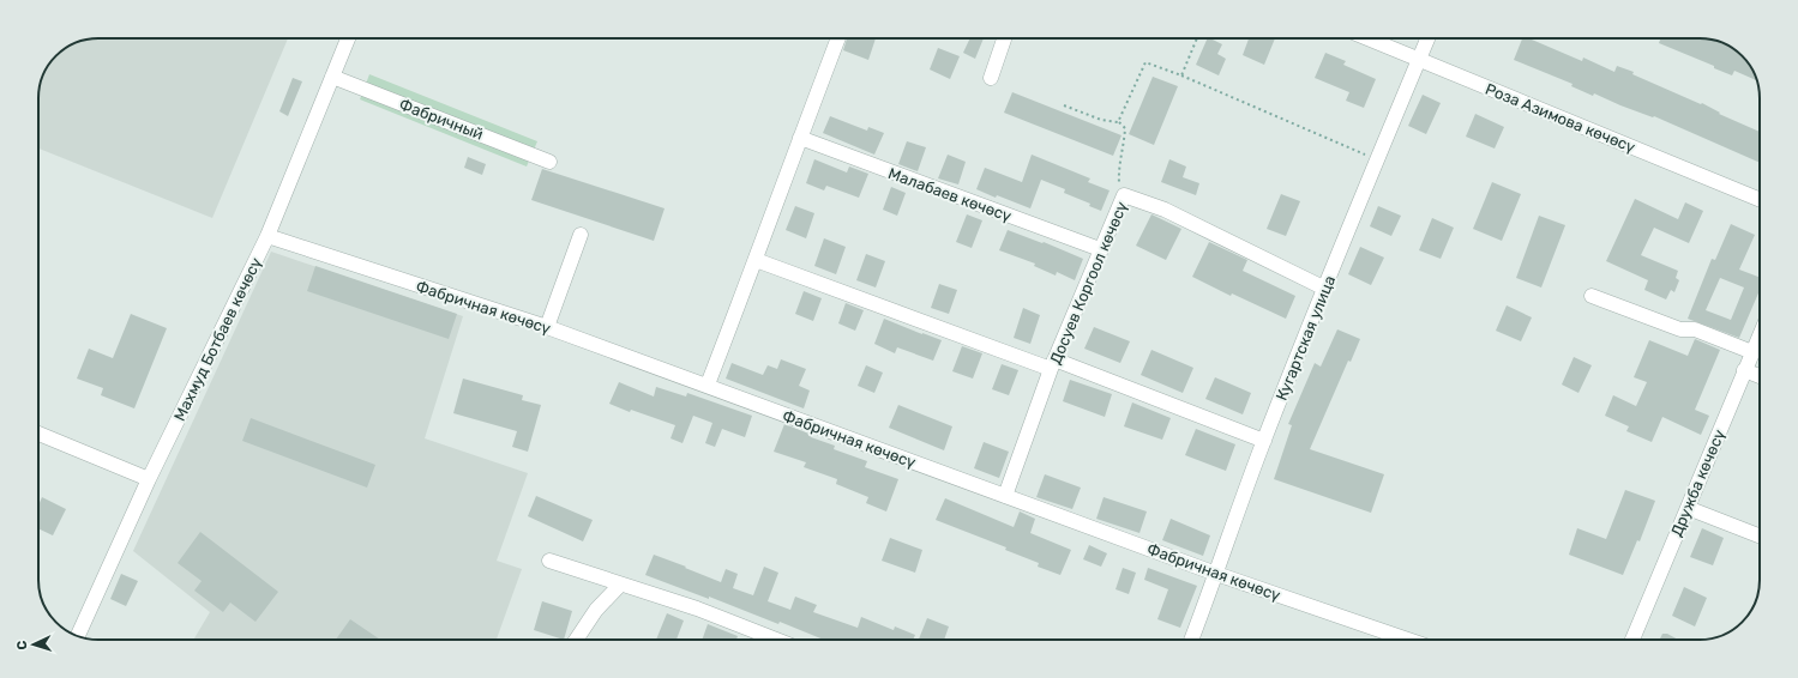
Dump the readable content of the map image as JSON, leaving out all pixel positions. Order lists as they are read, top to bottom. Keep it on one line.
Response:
{"streets":{"street":["Роза Азимова көчөсү","Фабричный","Малабаев көчөсү","Досуев Коргоол көчөсү","Фабричная көчөсү","Кугартская улица","Махмуд Ботбаев көчөсү","Дружба көчөсү"]},"crossings":[["Роза Азимова көчөсү","Кугартская улица"],["Фабричный","Махмуд Ботбаев көчөсү"],["Малабаев көчөсү","Досуев Коргоол көчөсү"],["Досуев Коргоол көчөсү","Фабричная көчөсү"],["Досуев Коргоол көчөсү","Кугартская улица"],["Фабричная көчөсү","Кугартская улица"],["Фабричная көчөсү","Махмуд Ботбаев көчөсү"]],"north":"left"}
